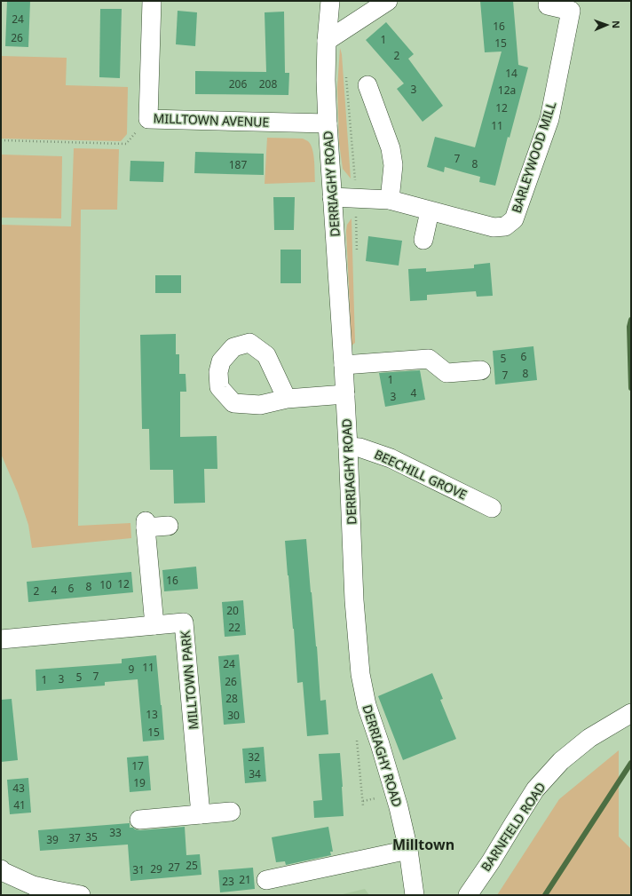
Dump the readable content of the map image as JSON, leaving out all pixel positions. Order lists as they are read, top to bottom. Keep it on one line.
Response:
{"streets":{"street":["MILLTOWN AVENUE","BARLEYWOOD MILL","DERRIAGHY ROAD","BEECHILL GROVE","MILLTOWN PARK","BARNFIELD ROAD"]},"crossings":[["MILLTOWN AVENUE","DERRIAGHY ROAD"],["BARLEYWOOD MILL","DERRIAGHY ROAD"],["DERRIAGHY ROAD","BEECHILL GROVE"]],"districts":["Milltown"],"house_numbers":["24","16","26","1","15","2","14","206","208","3","12a","12","11","7","8","187","6","5","8","7","1","4","3","16","12","10","8","6","4","2","20","22","24","11","9","7","5","3","1","26","28","13","30","15","32","17","34","19","43","41","33","35","37","39","25","27","29","31","21","23"],"north":"right"}
